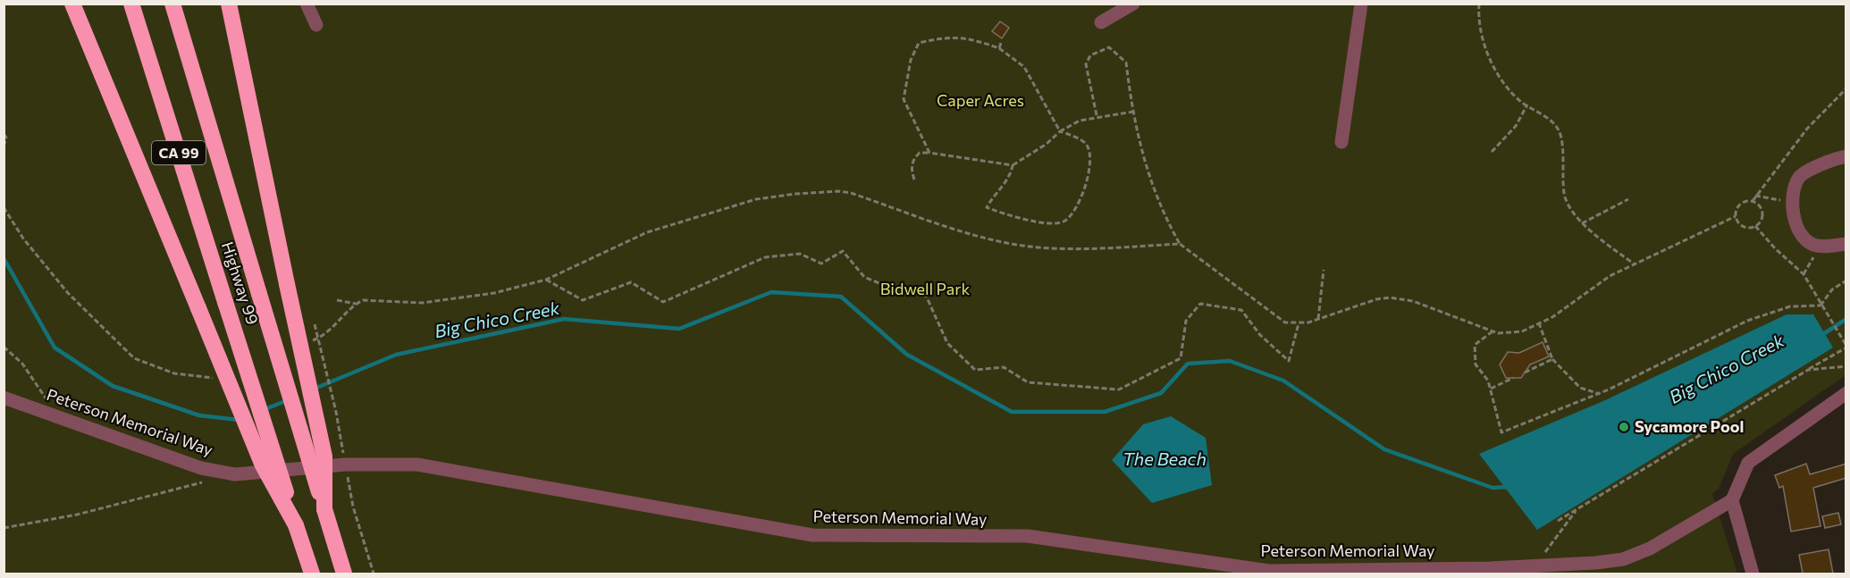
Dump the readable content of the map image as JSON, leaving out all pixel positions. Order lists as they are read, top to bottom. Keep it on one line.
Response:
{"streets":{"highway":["CA 99","Highway 99"],"street":["Peterson Memorial Way"]},"water":["Big Chico Creek","The Beach"],"parks":["Caper Acres","Bidwell Park"],"places":["Sycamore Pool"]}
